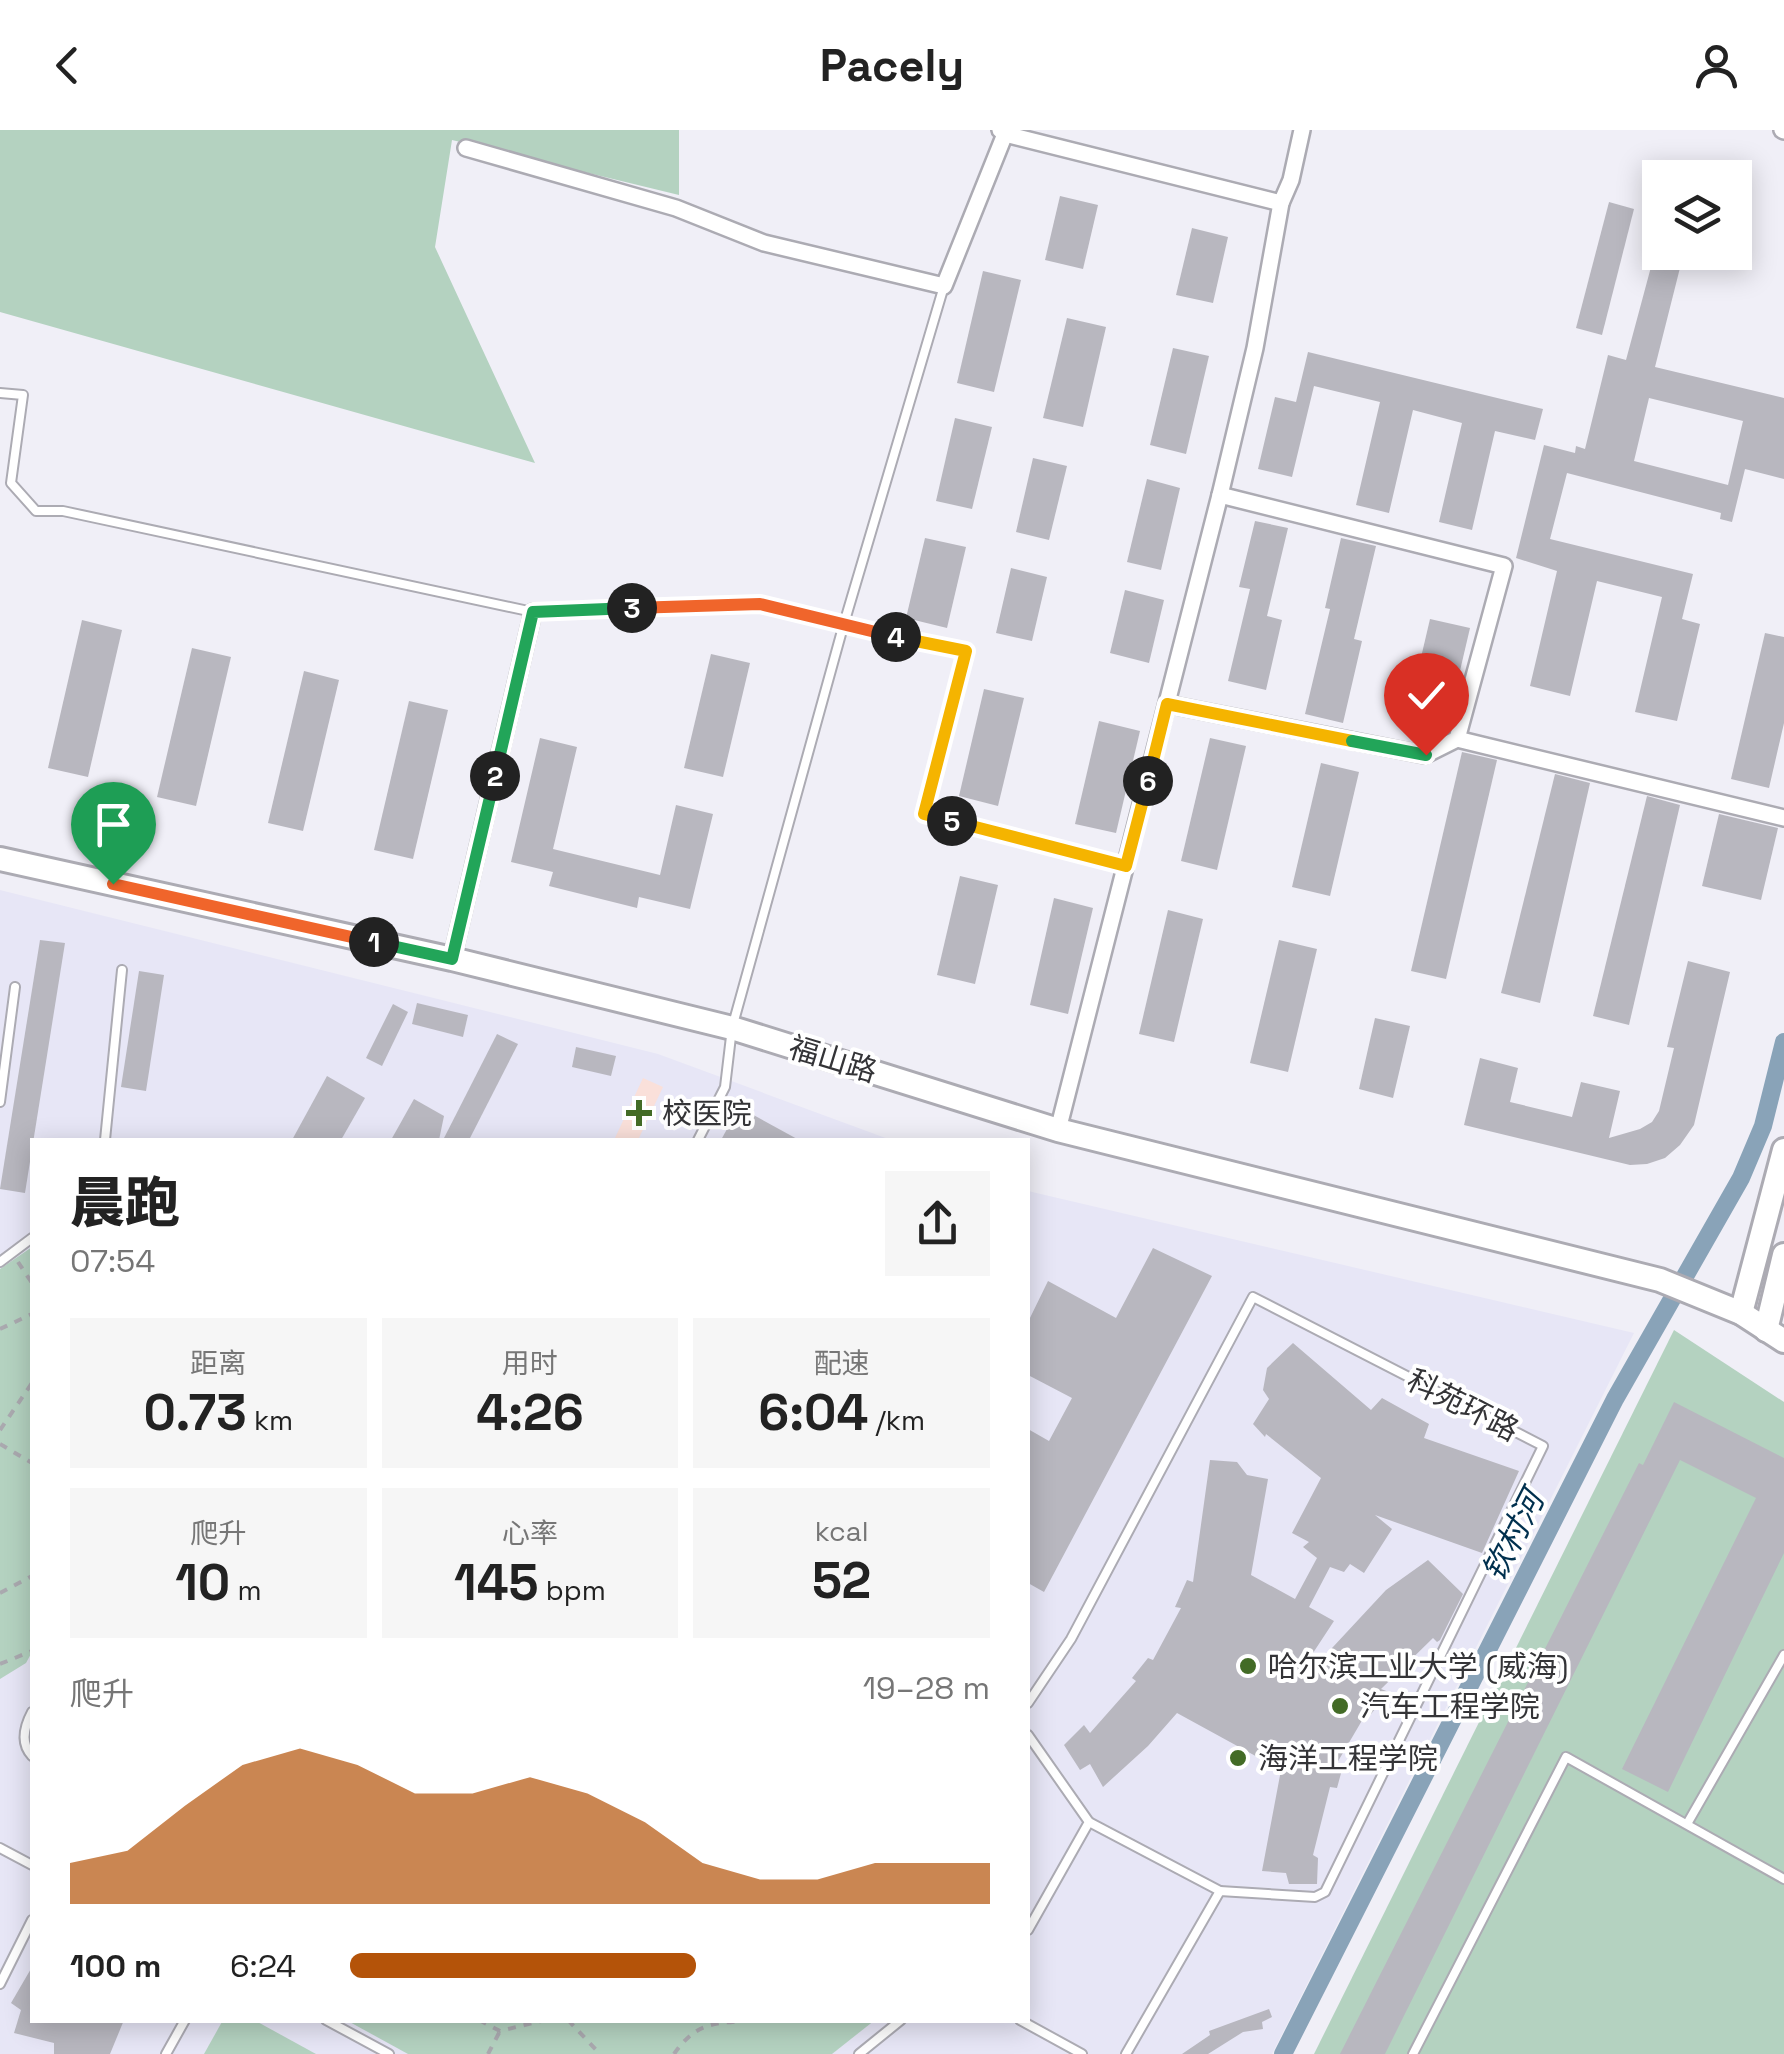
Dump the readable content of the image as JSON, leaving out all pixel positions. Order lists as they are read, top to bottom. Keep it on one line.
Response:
{"streets":{"main road":["福山路"],"lane":["科苑环路"]},"water":["钦村河"],"places":{"health":["校医院"],"other":["哈尔滨工业大学 (威海)","汽车工程学院","海洋工程学院"]},"page":{"header":"Pacely","pins":["3","4","2","6","5","1"],"heading":["晨跑","07:54"],"stats":[["距离","0.73 km"],["用时","4:26"],["配速","6:04 /km"],["爬升","10 m"],["心率","145 bpm"],["kcal","52"]],"chart":["爬升","19–28 m"],"list":[{"name":"100 m","note":"6:24"}]}}
